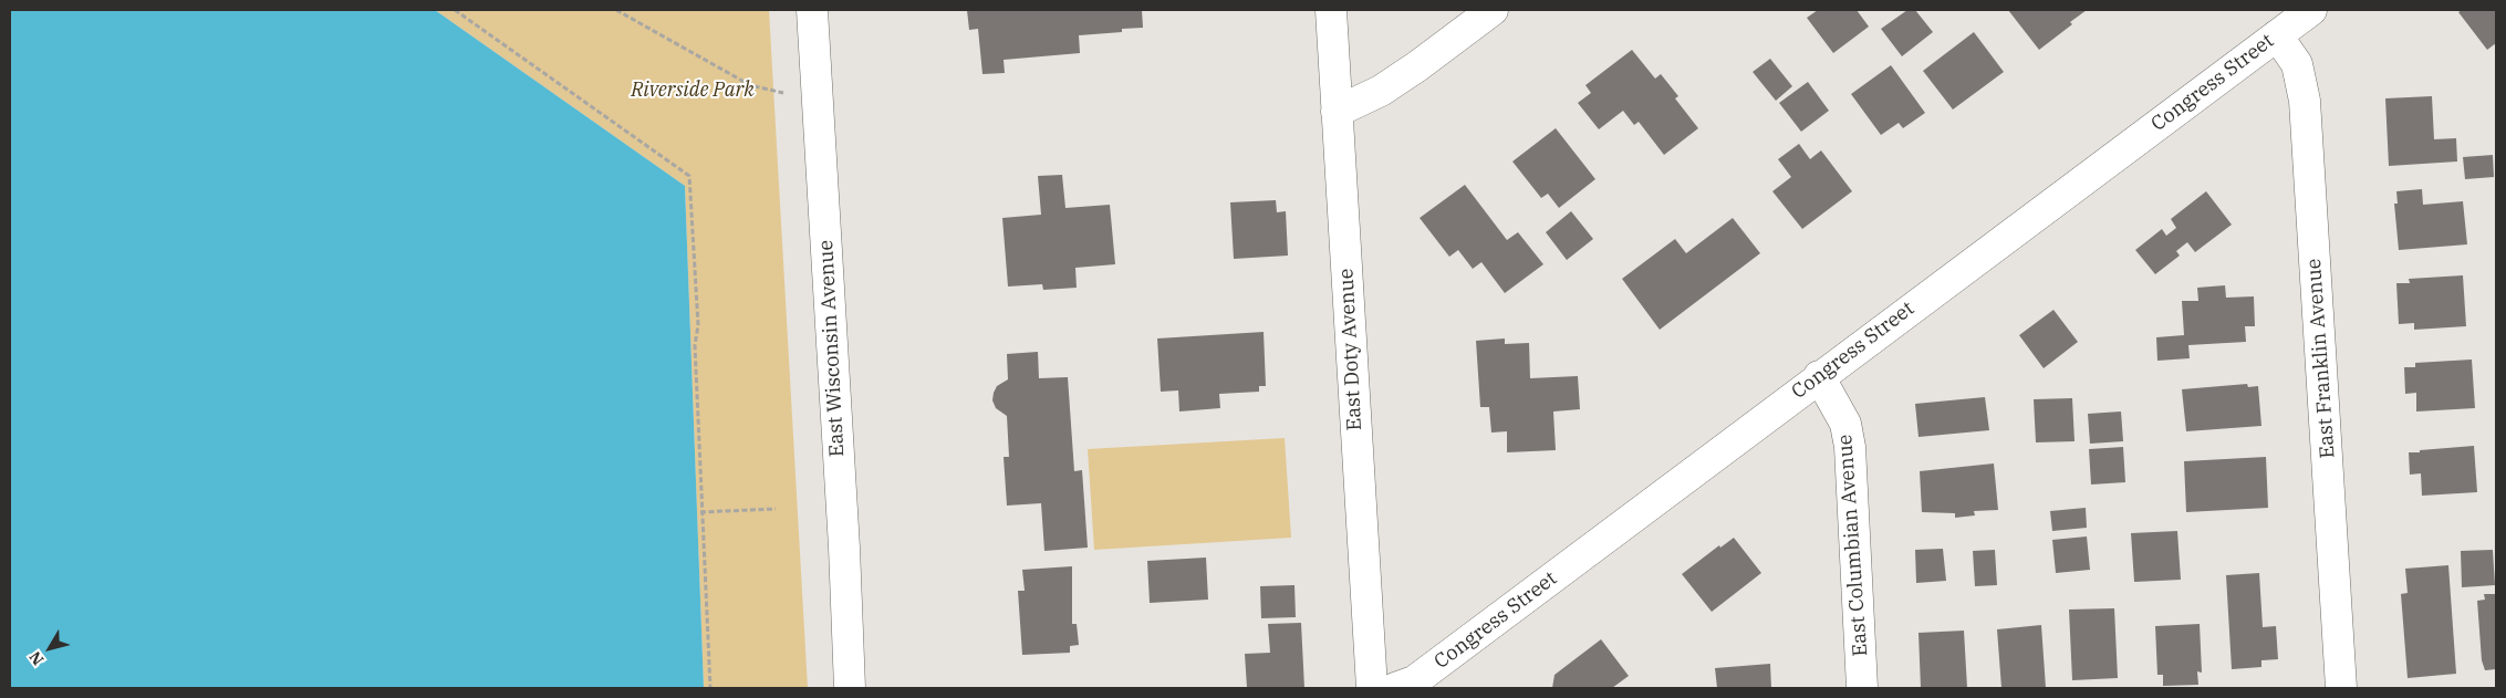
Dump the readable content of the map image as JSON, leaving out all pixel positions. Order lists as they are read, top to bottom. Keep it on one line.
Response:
{"streets":{"street":["Congress Street","East Wisconsin Avenue","East Doty Avenue","East Franklin Avenue","East Columbian Avenue"]},"crossings":[["Congress Street","East Franklin Avenue"],["Congress Street","East Columbian Avenue"]],"parks":["Riverside Park"],"north":"bottom left"}
